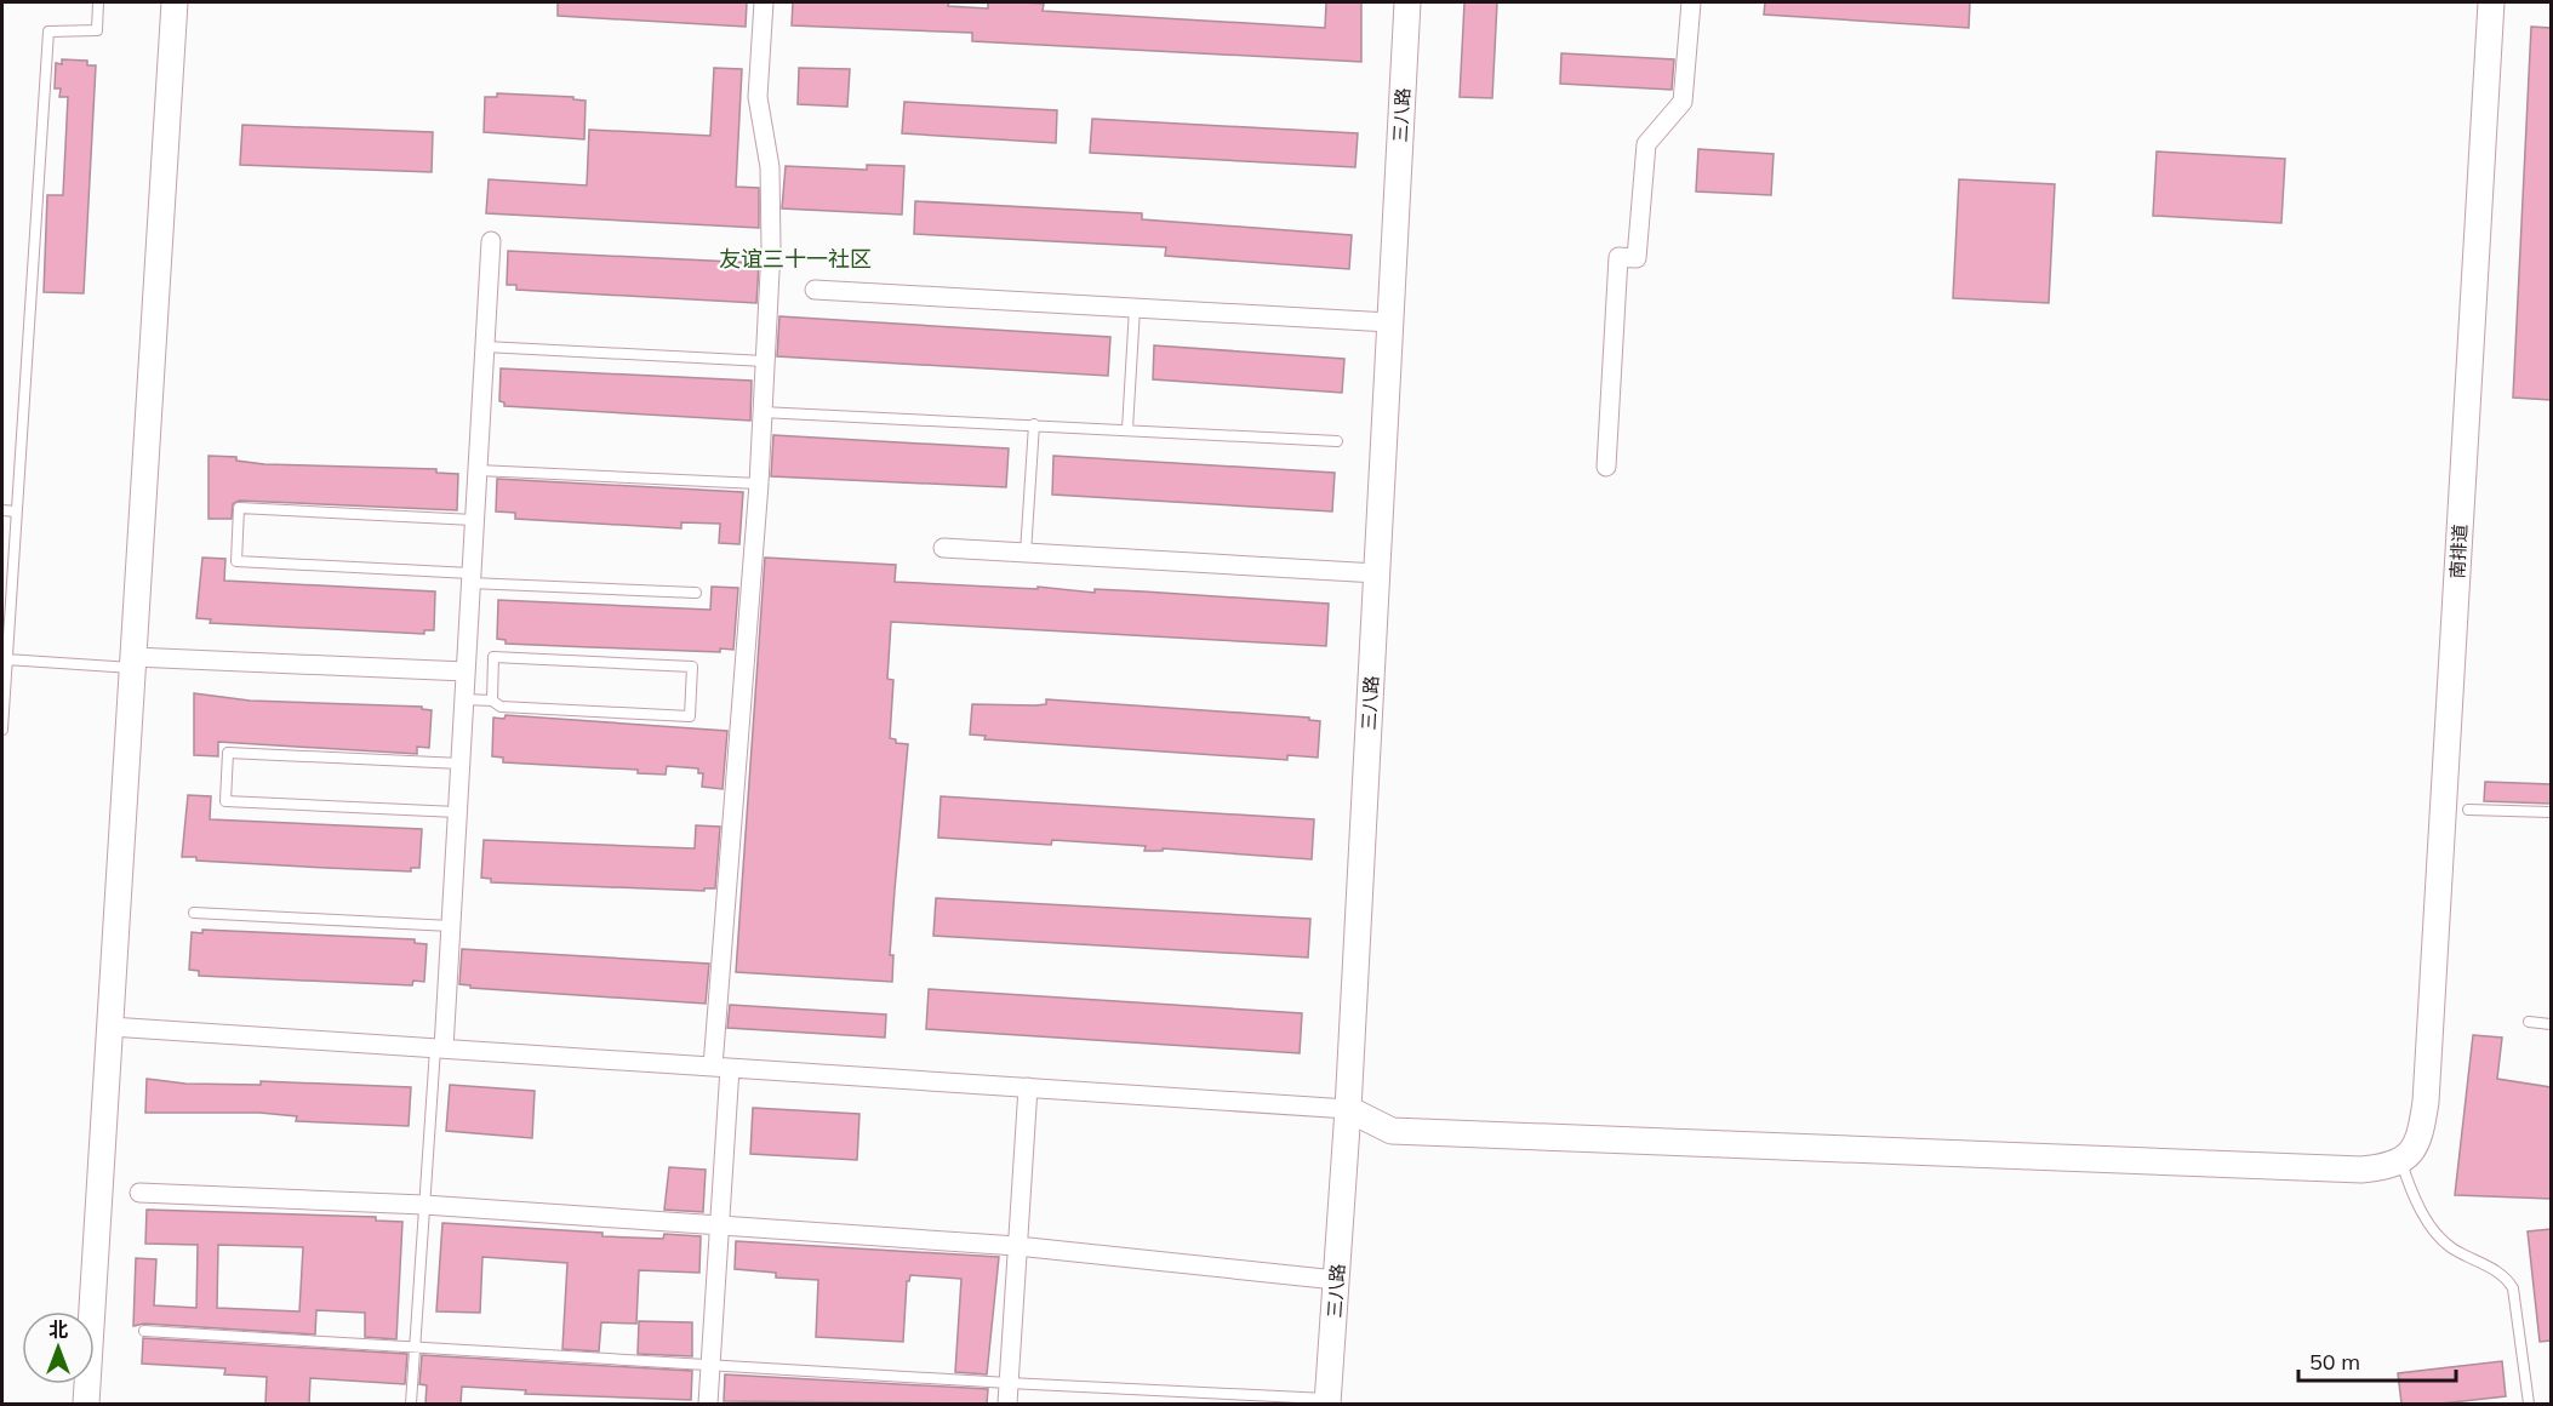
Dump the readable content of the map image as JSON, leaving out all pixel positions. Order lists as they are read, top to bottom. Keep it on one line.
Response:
{"streets":{"street":["三八路","南排道"]},"districts":["友谊三十一社区"],"scale_bar":"50 m","north":"top"}
